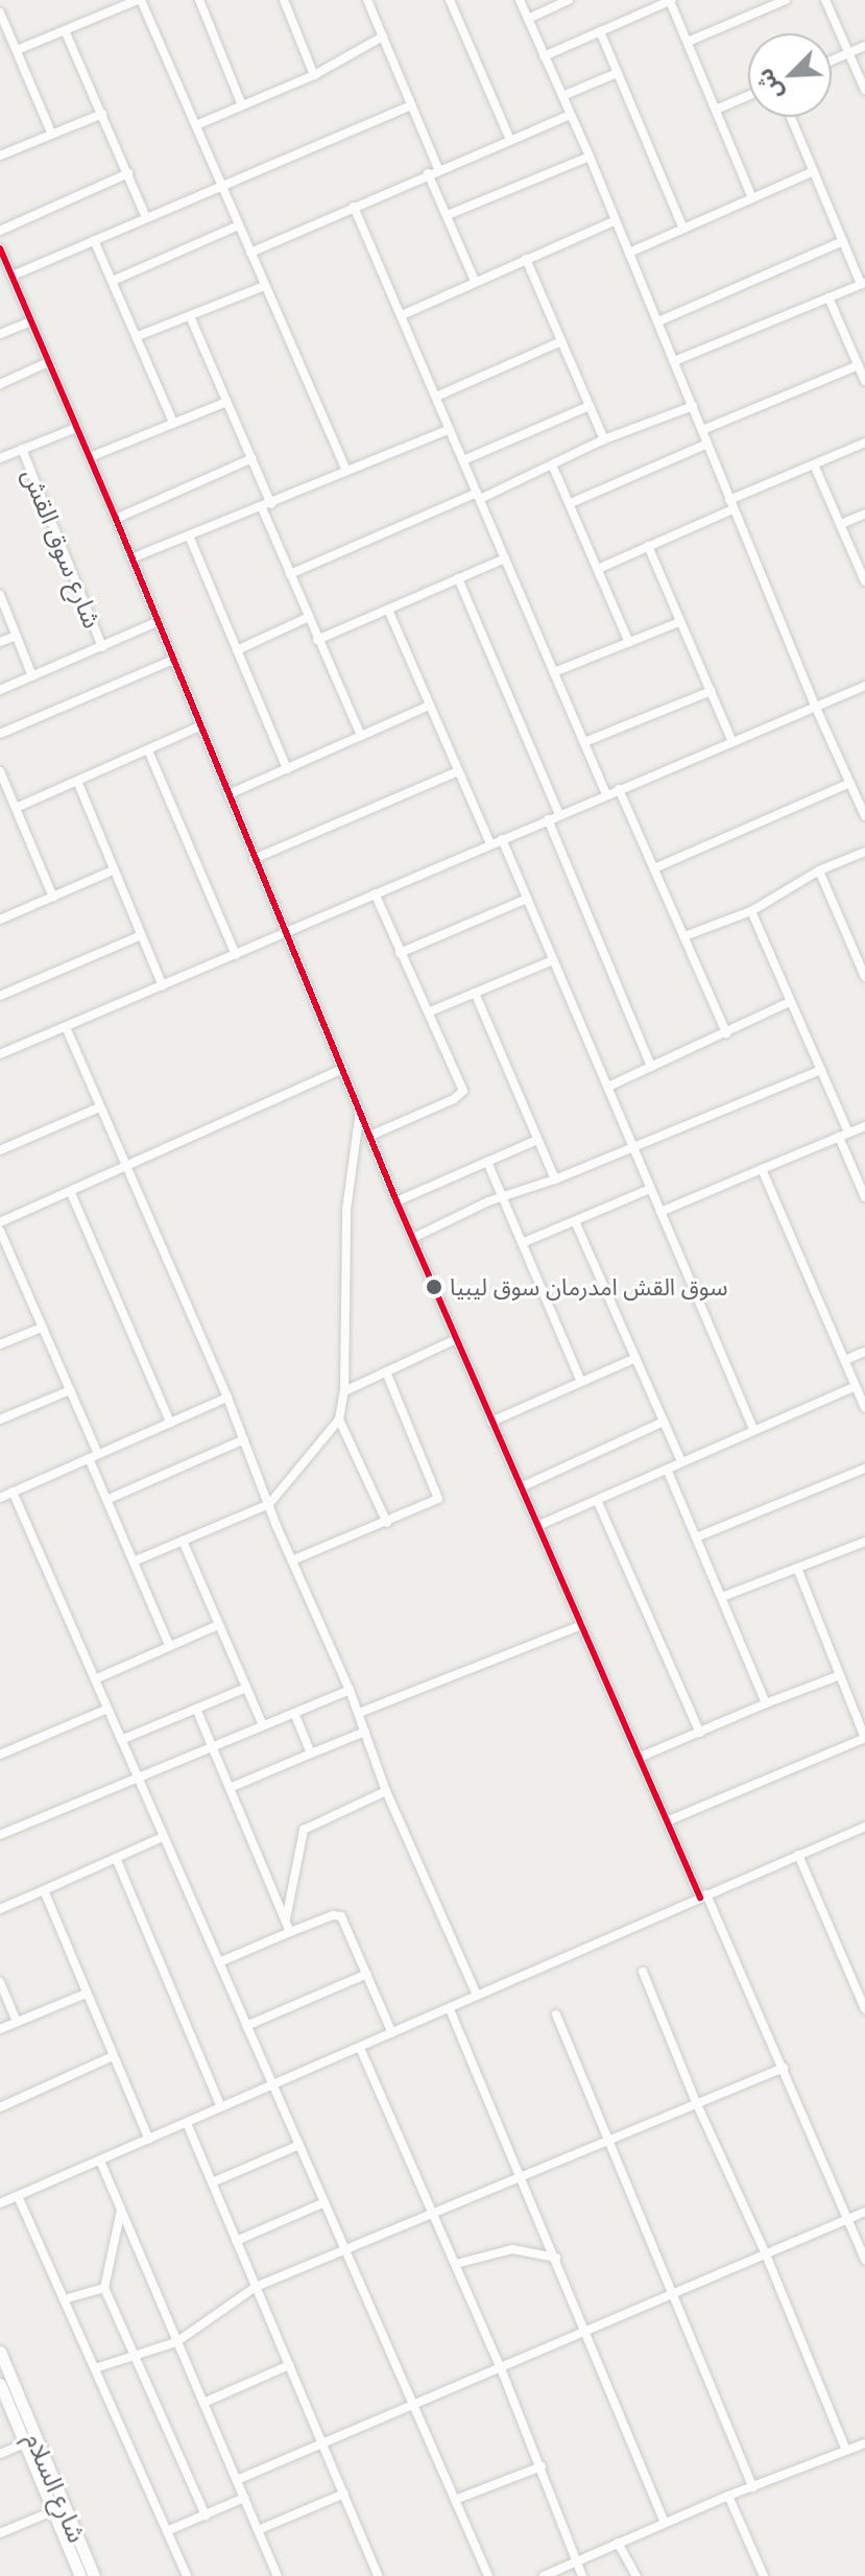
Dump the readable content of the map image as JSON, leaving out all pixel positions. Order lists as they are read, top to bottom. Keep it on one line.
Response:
{"streets":{"main road":["شارع السلام"],"street":["شارع سوق القش"]},"places":["سوق القش امدرمان سوق ليبيا"],"north":"bottom left"}
